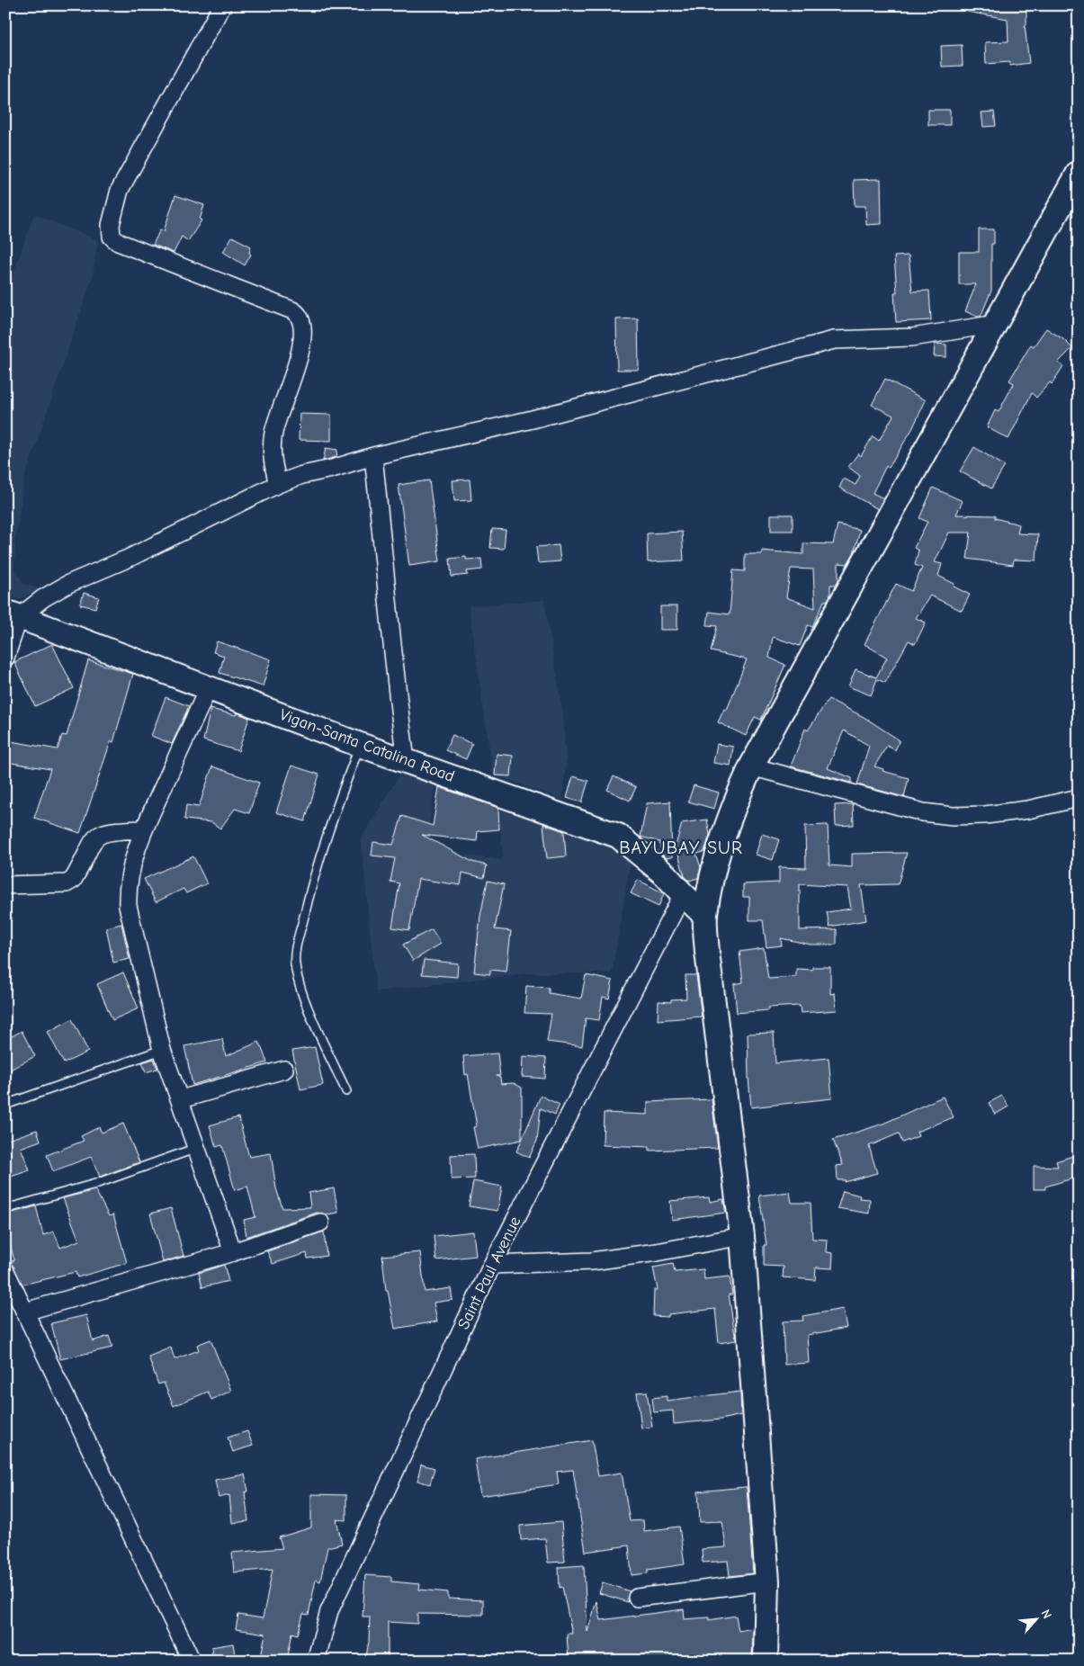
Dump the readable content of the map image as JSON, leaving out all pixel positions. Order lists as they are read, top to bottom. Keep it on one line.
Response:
{"streets":{"main road":["Vigan-Santa Catalina Road"],"street":["Saint Paul Avenue"]},"crossings":[["Vigan-Santa Catalina Road","Saint Paul Avenue"]],"districts":["BAYUBAY SUR"],"north":"top right"}
